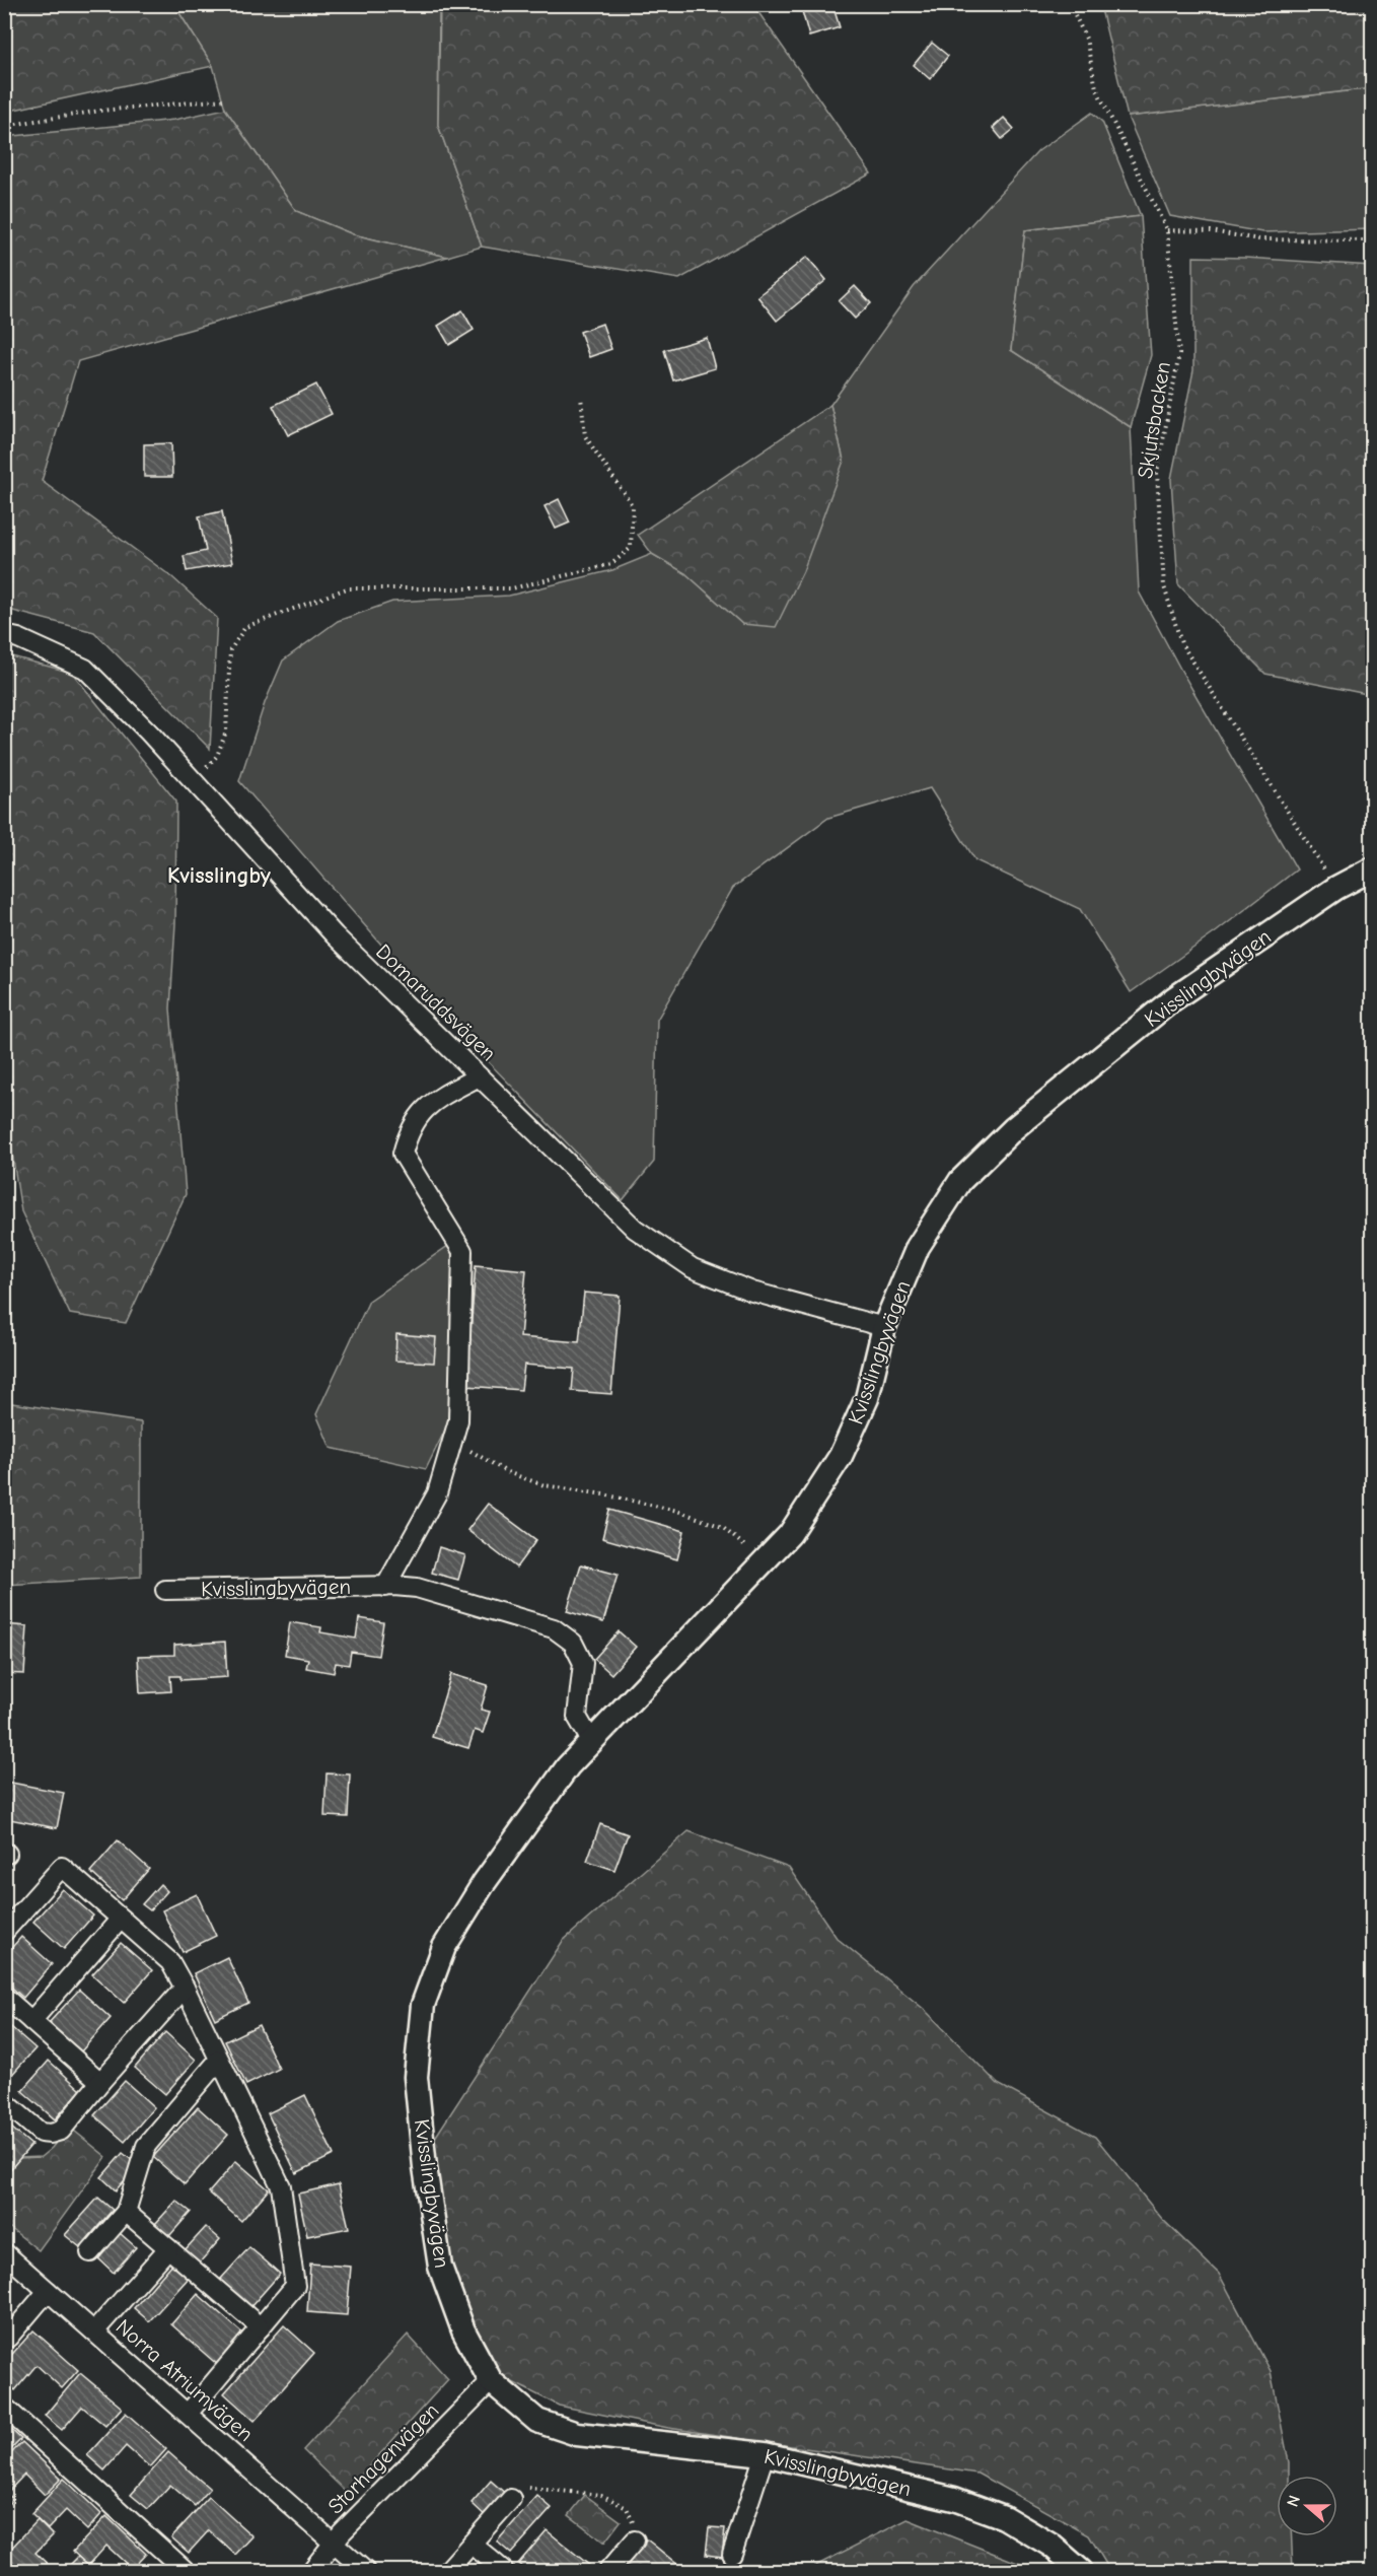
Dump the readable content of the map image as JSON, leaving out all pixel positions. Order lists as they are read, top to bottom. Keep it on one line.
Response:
{"streets":{"street":["Kvisslingbyvägen","Domaruddsvägen","Norra Atriumvägen","Storhagenvägen"],"path":["Skjutsbacken"]},"crossings":[["Skjutsbacken","Kvisslingbyvägen"],["Kvisslingbyvägen","Domaruddsvägen"],["Kvisslingbyvägen","Storhagenvägen"],["Norra Atriumvägen","Storhagenvägen"]],"districts":["Kvisslingby"],"north":"left"}
